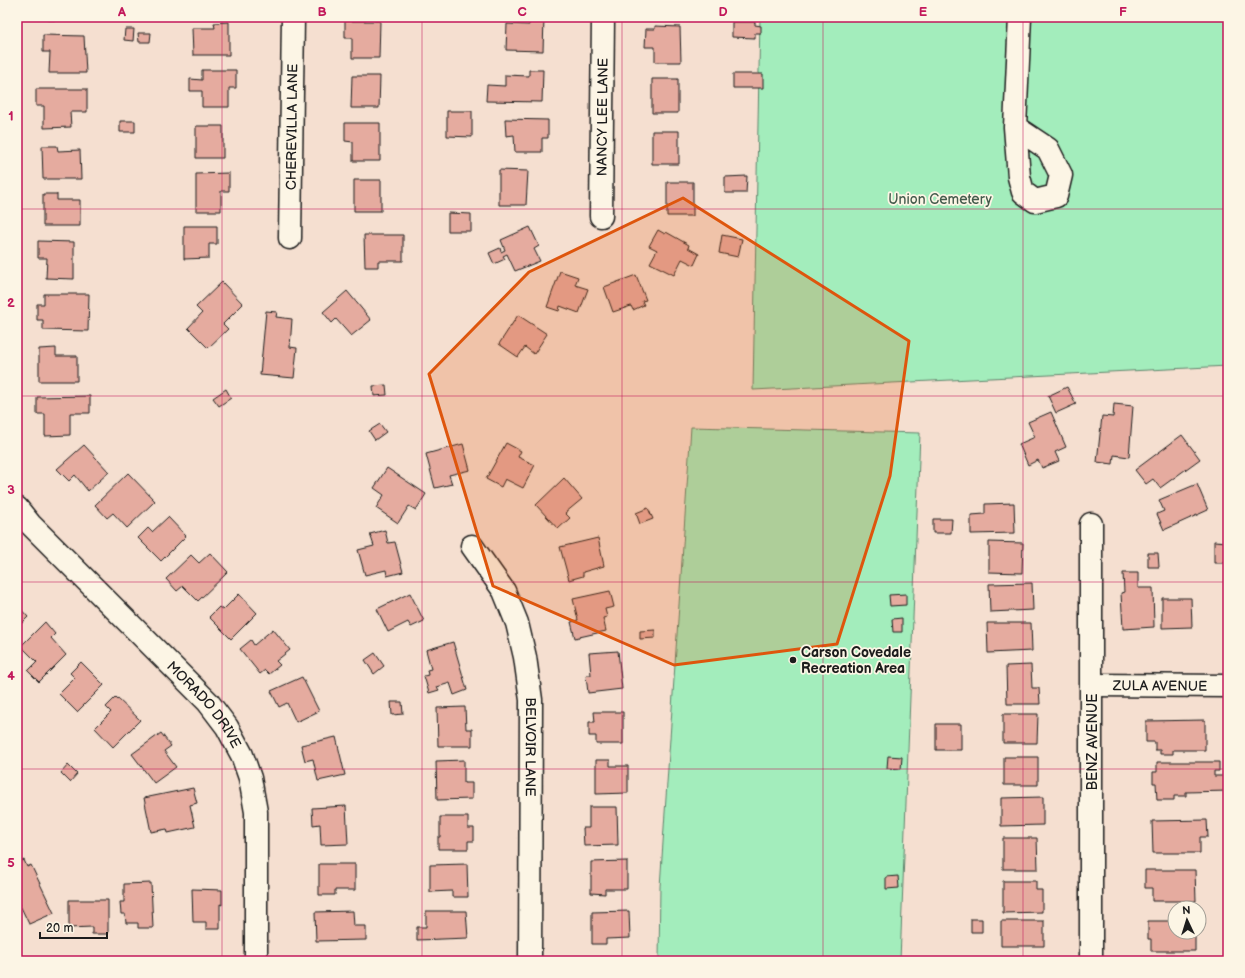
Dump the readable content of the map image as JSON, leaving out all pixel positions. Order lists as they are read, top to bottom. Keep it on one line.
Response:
{"streets":{"street":["NANCY LEE LANE","CHEREVILLA LANE","ZULA AVENUE","MORADO DRIVE","BENZ AVENUE","BELVOIR LANE"]},"crossings":[["ZULA AVENUE","BENZ AVENUE"]],"parks":["Union Cemetery"],"places":["Carson Covedale Recreation Area"],"scale_bar":"20 m","north":"top","grid":{"columns":["A","B","C","D","E","F"],"rows":["1","2","3","4","5"]}}
